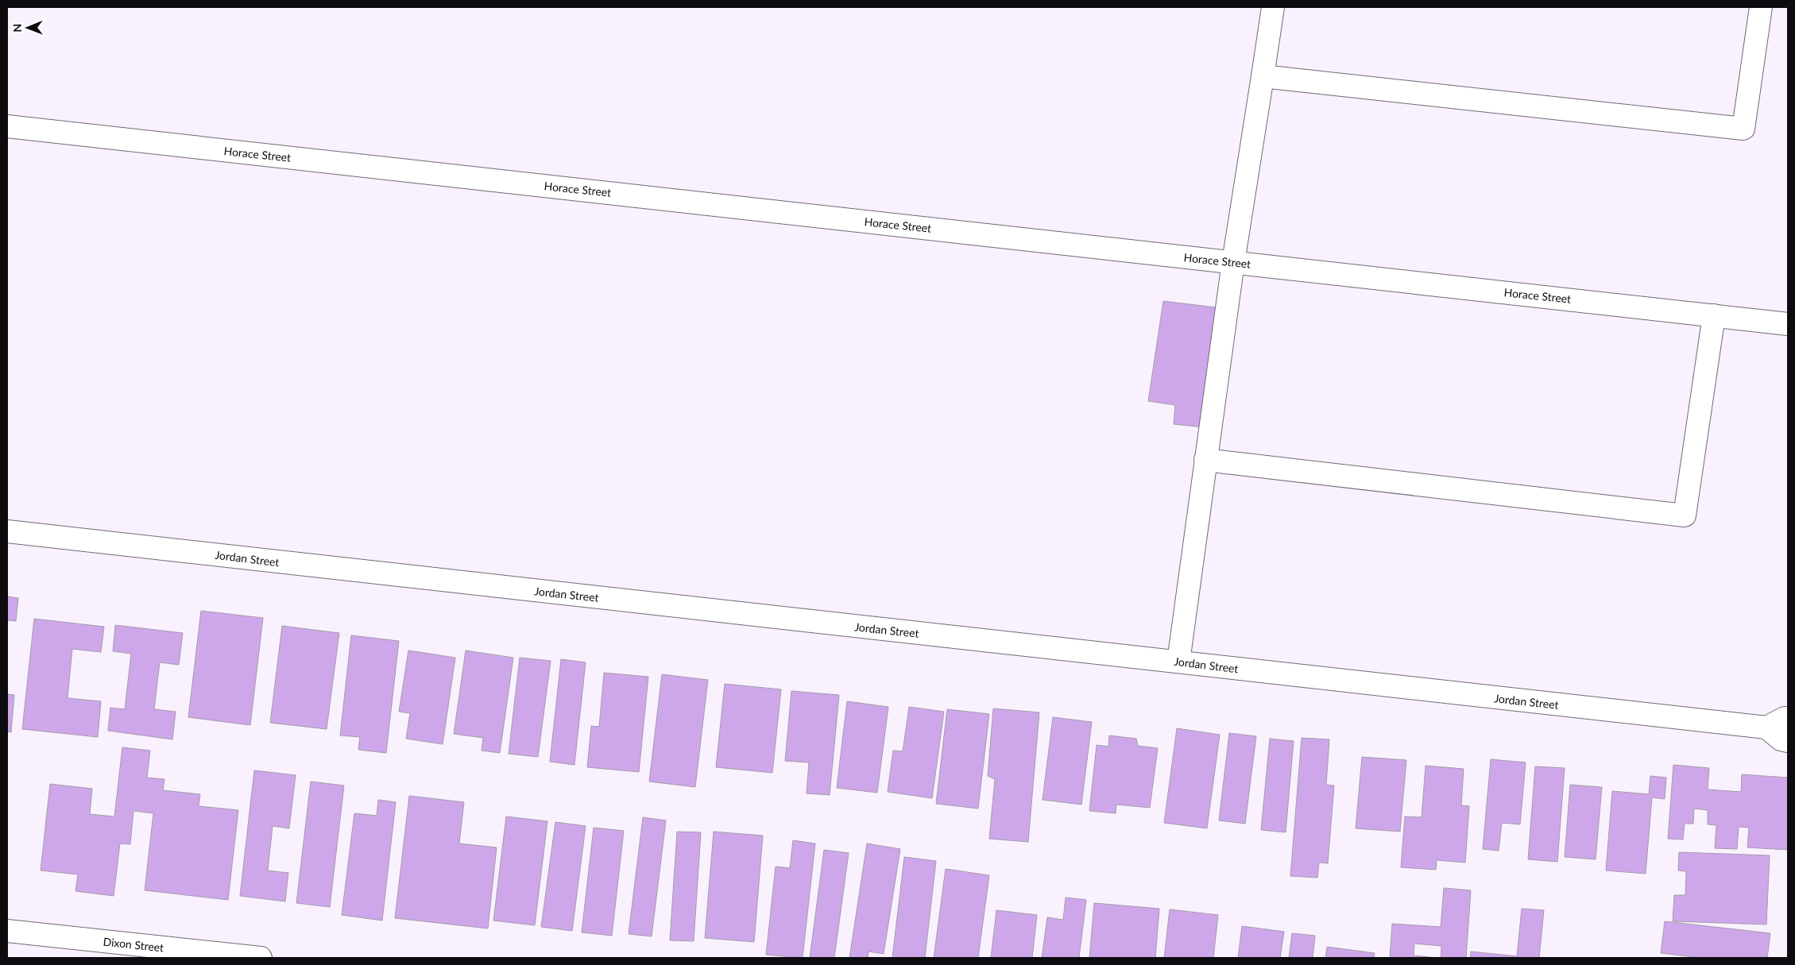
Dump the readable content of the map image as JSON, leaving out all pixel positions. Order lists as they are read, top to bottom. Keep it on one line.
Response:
{"streets":{"street":["Horace Street","Jordan Street","Dixon Street"]},"north":"left"}
